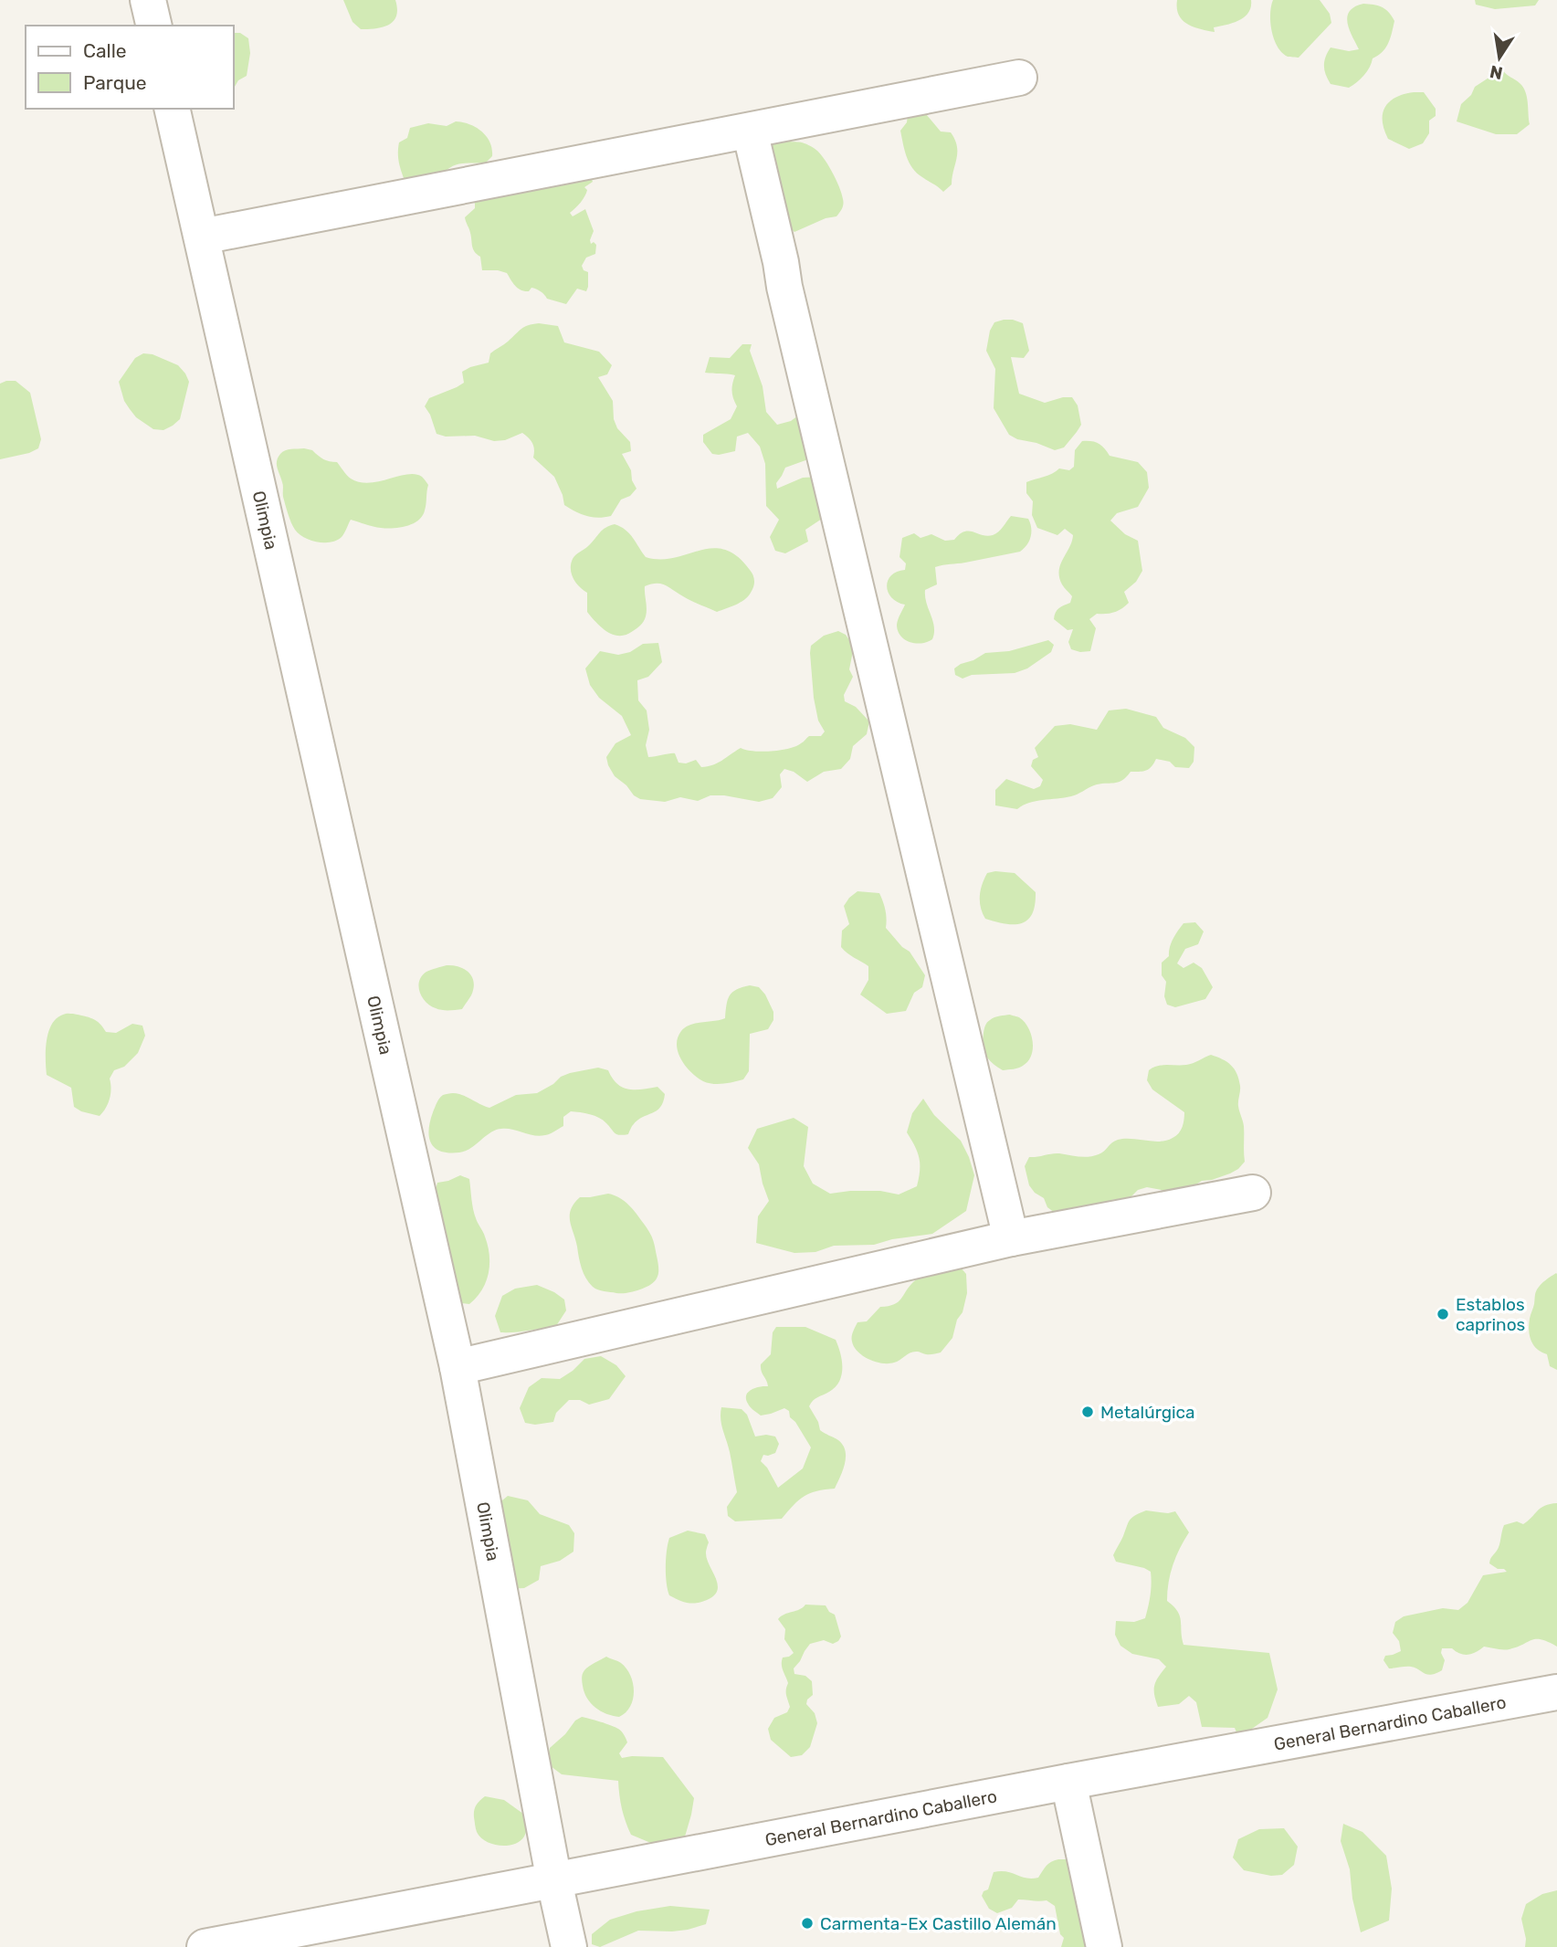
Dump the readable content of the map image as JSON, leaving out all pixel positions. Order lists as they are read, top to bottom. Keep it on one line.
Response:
{"streets":{"street":["Olimpia","General Bernardino Caballero"]},"crossings":[["Olimpia","General Bernardino Caballero"]],"places":["Establos caprinos","Metalúrgica","Carmenta-Ex Castillo Alemán"],"legend":["Calle","Parque"],"north":"bottom"}
